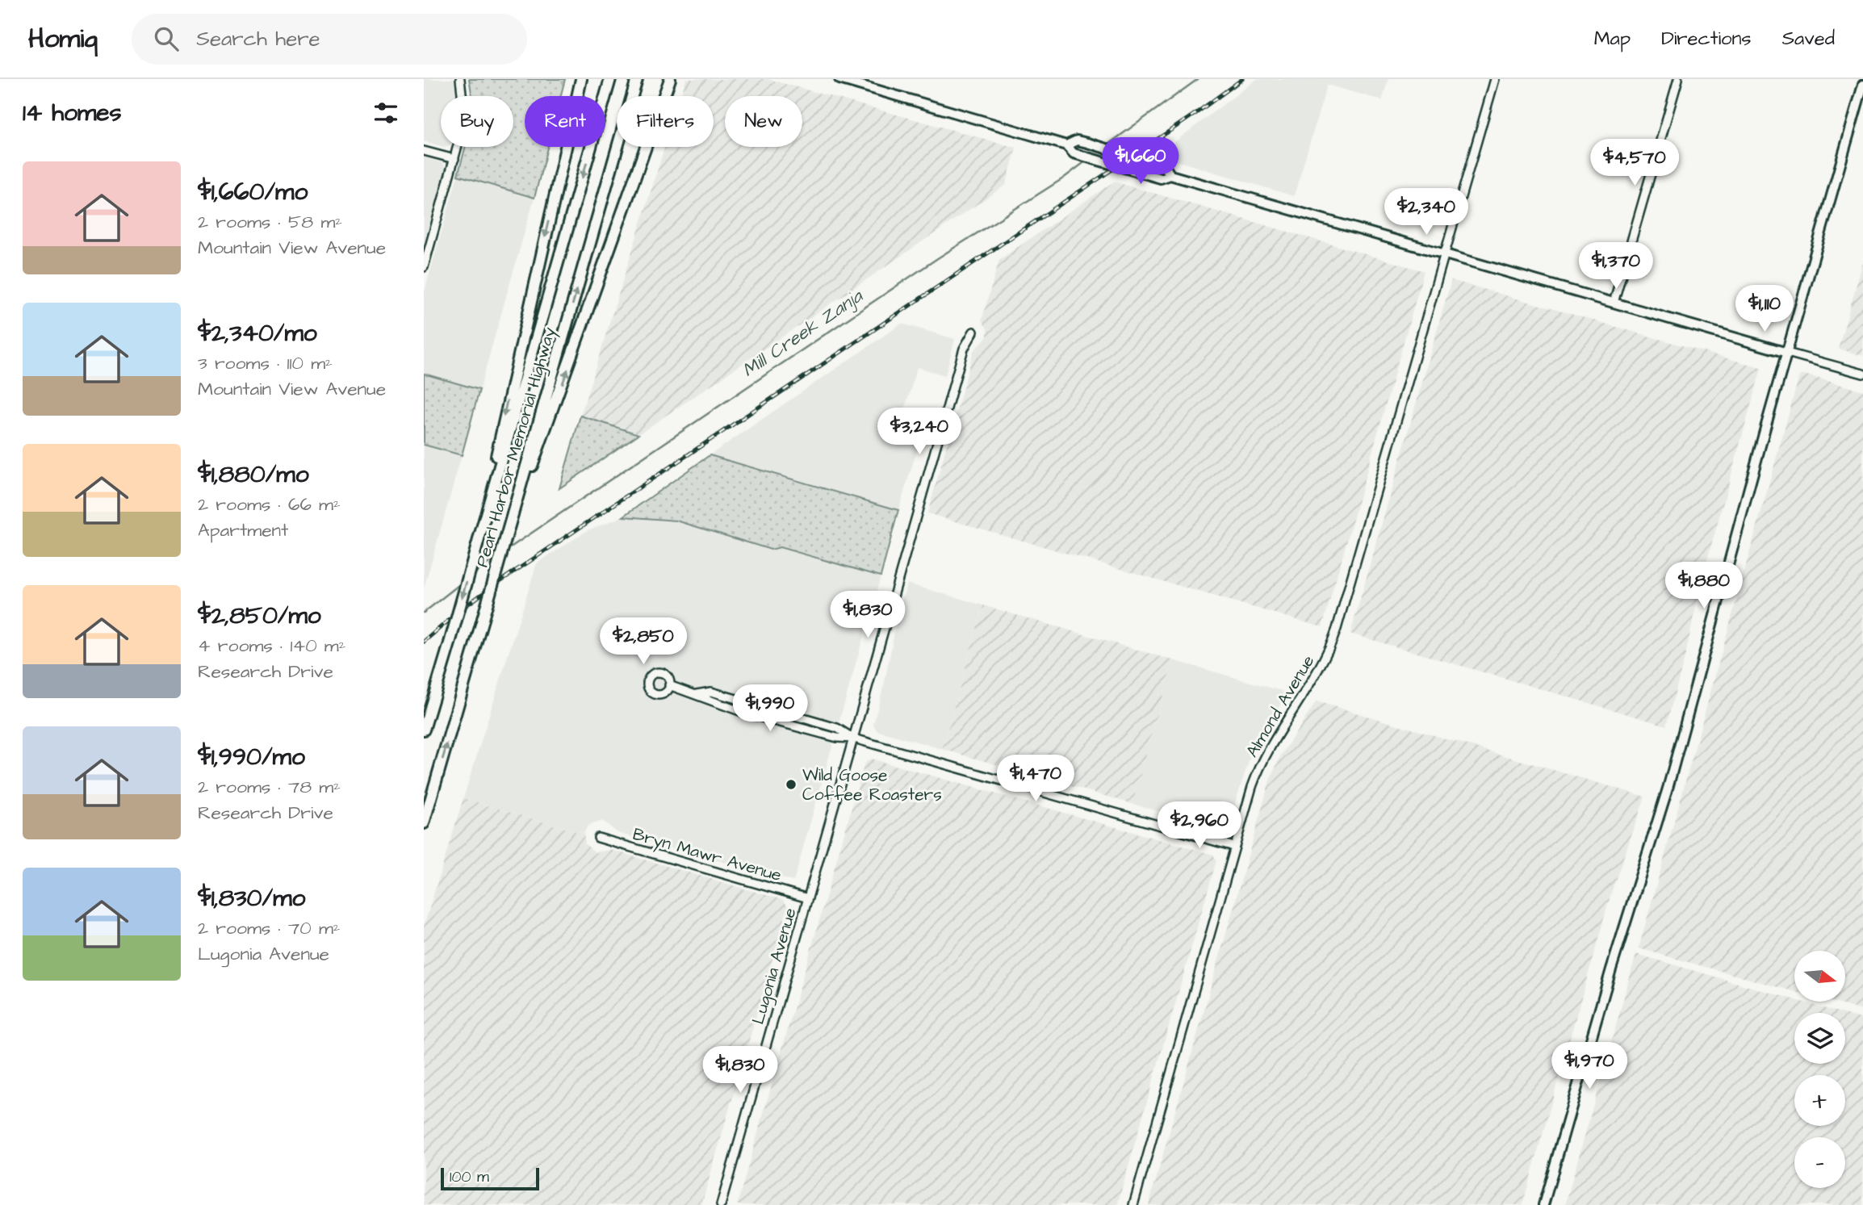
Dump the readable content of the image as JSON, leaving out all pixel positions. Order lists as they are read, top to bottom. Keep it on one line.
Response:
{"streets":{"highway":["Pearl Harbor Memorial Highway"],"street":["Almond Avenue","Bryn Mawr Avenue","Lugonia Avenue"]},"crossings":[["Bryn Mawr Avenue","Lugonia Avenue"]],"water":["Mill Creek Zanja"],"places":["Wild Goose Coffee Roasters"],"scale_bar":"100 m","north":"right","page":{"header":"Homiq","search":"Search here","nav":["Map","Directions","Saved"],"heading":"14 homes","chip":["Buy","Rent","Filters","New"],"price":["$1,660","$4,570","$2,340","$1,370","$1,110","$3,240","$1,880","$1,830","$2,850","$1,990","$1,470","$2,960","$1,970","$1,830"],"list":[{"name":"$1,660/mo","note":"2 rooms · 58 m² · Mountain View Avenue"},{"name":"$2,340/mo","note":"3 rooms · 110 m² · Mountain View Avenue"},{"name":"$1,880/mo","note":"2 rooms · 66 m² · Apartment"},{"name":"$2,850/mo","note":"4 rooms · 140 m² · Research Drive"},{"name":"$1,990/mo","note":"2 rooms · 78 m² · Research Drive"},{"name":"$1,830/mo","note":"2 rooms · 70 m² · Lugonia Avenue"}],"map_buttons":["+","−"],"scale":"100 m"}}
